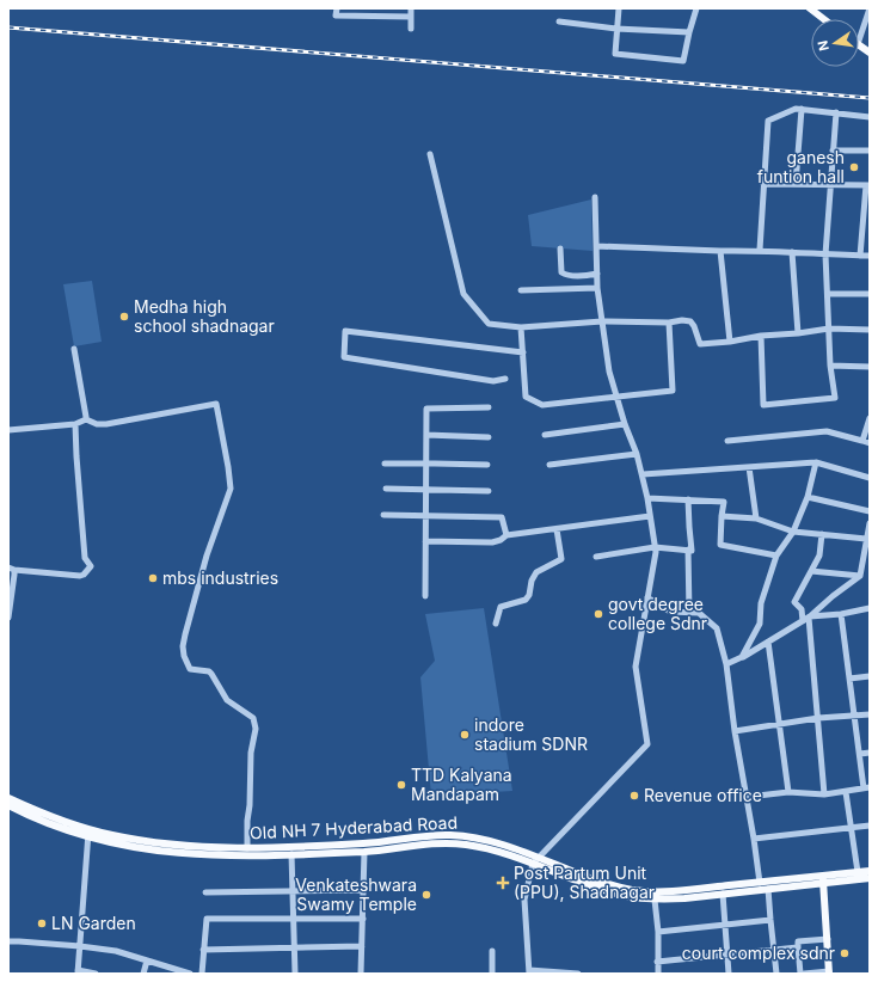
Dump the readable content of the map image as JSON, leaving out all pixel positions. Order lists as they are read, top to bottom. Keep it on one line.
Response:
{"streets":{"main road":["Old NH 7 Hyderabad Road"]},"places":{"other":["ganesh funtion hall","Medha high school shadnagar","mbs industries","govt degree college Sdnr","indore stadium SDNR","TTD Kalyana Mandapam","Revenue office","Venkateshwara Swamy Temple","LN Garden","court complex sdnr"],"health":["Post Partum Unit (PPU), Shadnagar"]},"north":"left"}
